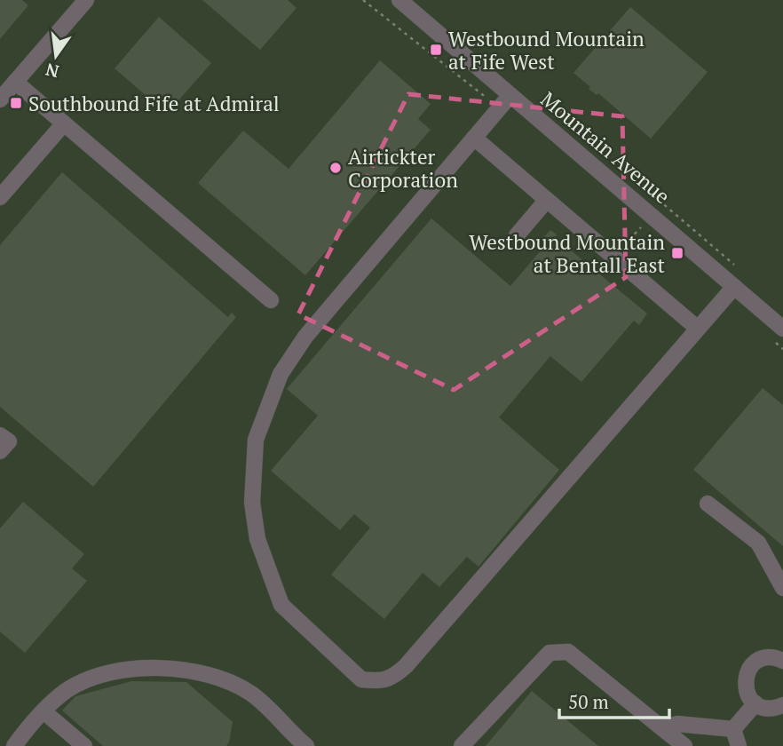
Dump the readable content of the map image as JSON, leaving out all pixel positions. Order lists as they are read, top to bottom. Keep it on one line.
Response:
{"streets":{"street":["Mountain Avenue"]},"places":{"transit":["Westbound Mountain at Fife West","Southbound Fife at Admiral","Westbound Mountain at Bentall East"],"other":["Airtickter Corporation"]},"scale_bar":"50 m","north":"bottom"}
